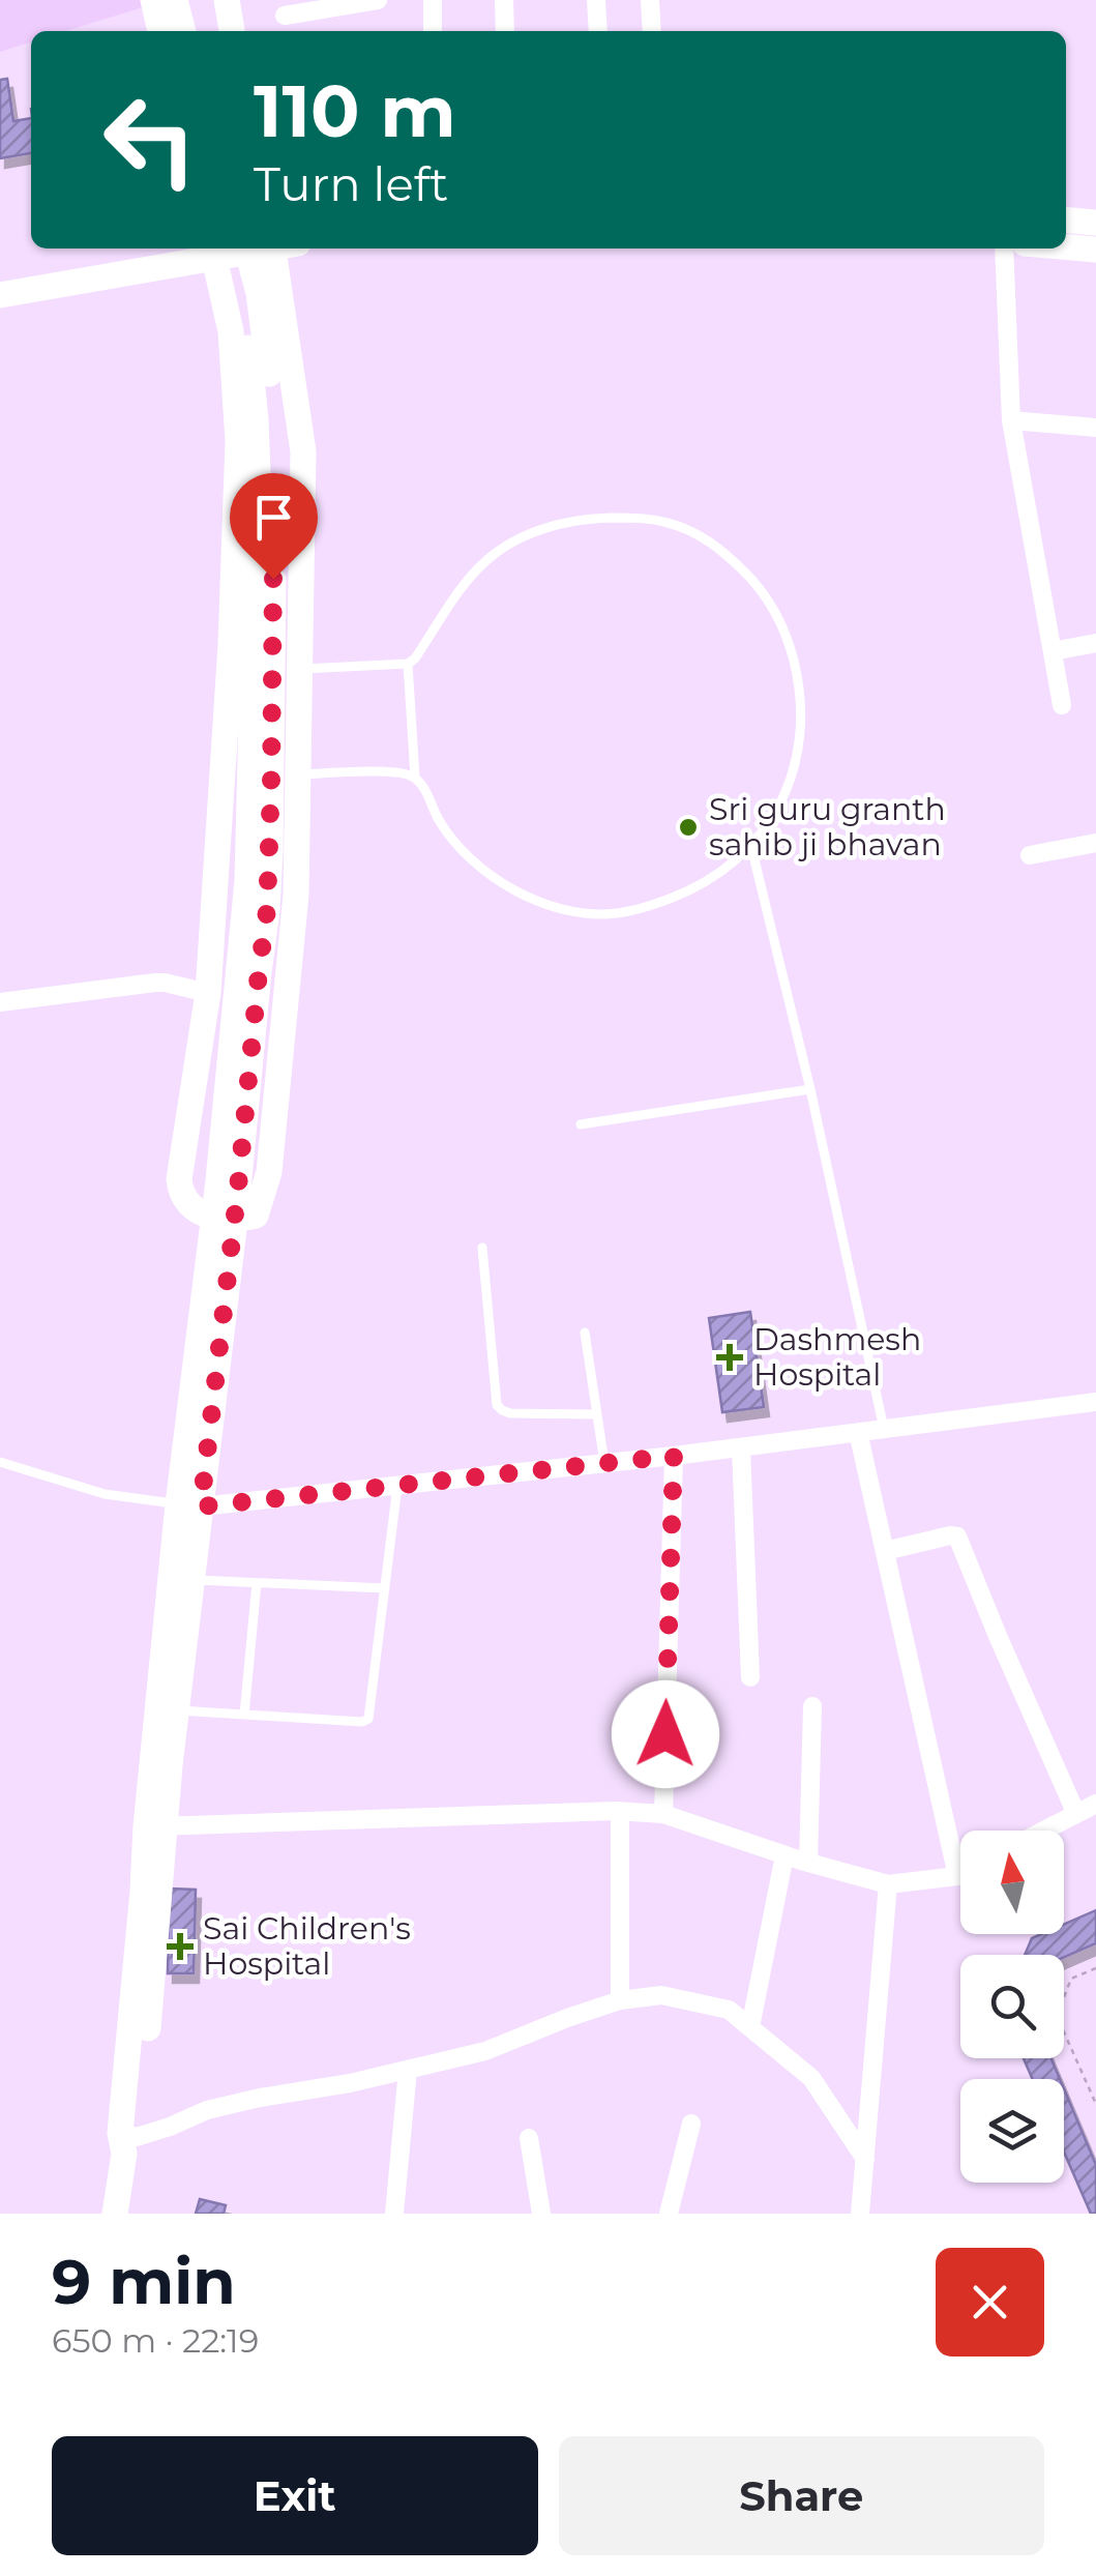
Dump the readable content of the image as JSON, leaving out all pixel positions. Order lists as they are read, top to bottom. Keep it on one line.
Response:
{"places":{"other":["Sri guru granth sahib ji bhavan"],"health":["Dashmesh Hospital","Sai Children's Hospital"]},"north":"top","page":{"turn":["110 m","Turn left"],"heading":["9 min","650 m · 22:19"],"buttons":["Exit","Share"]}}
